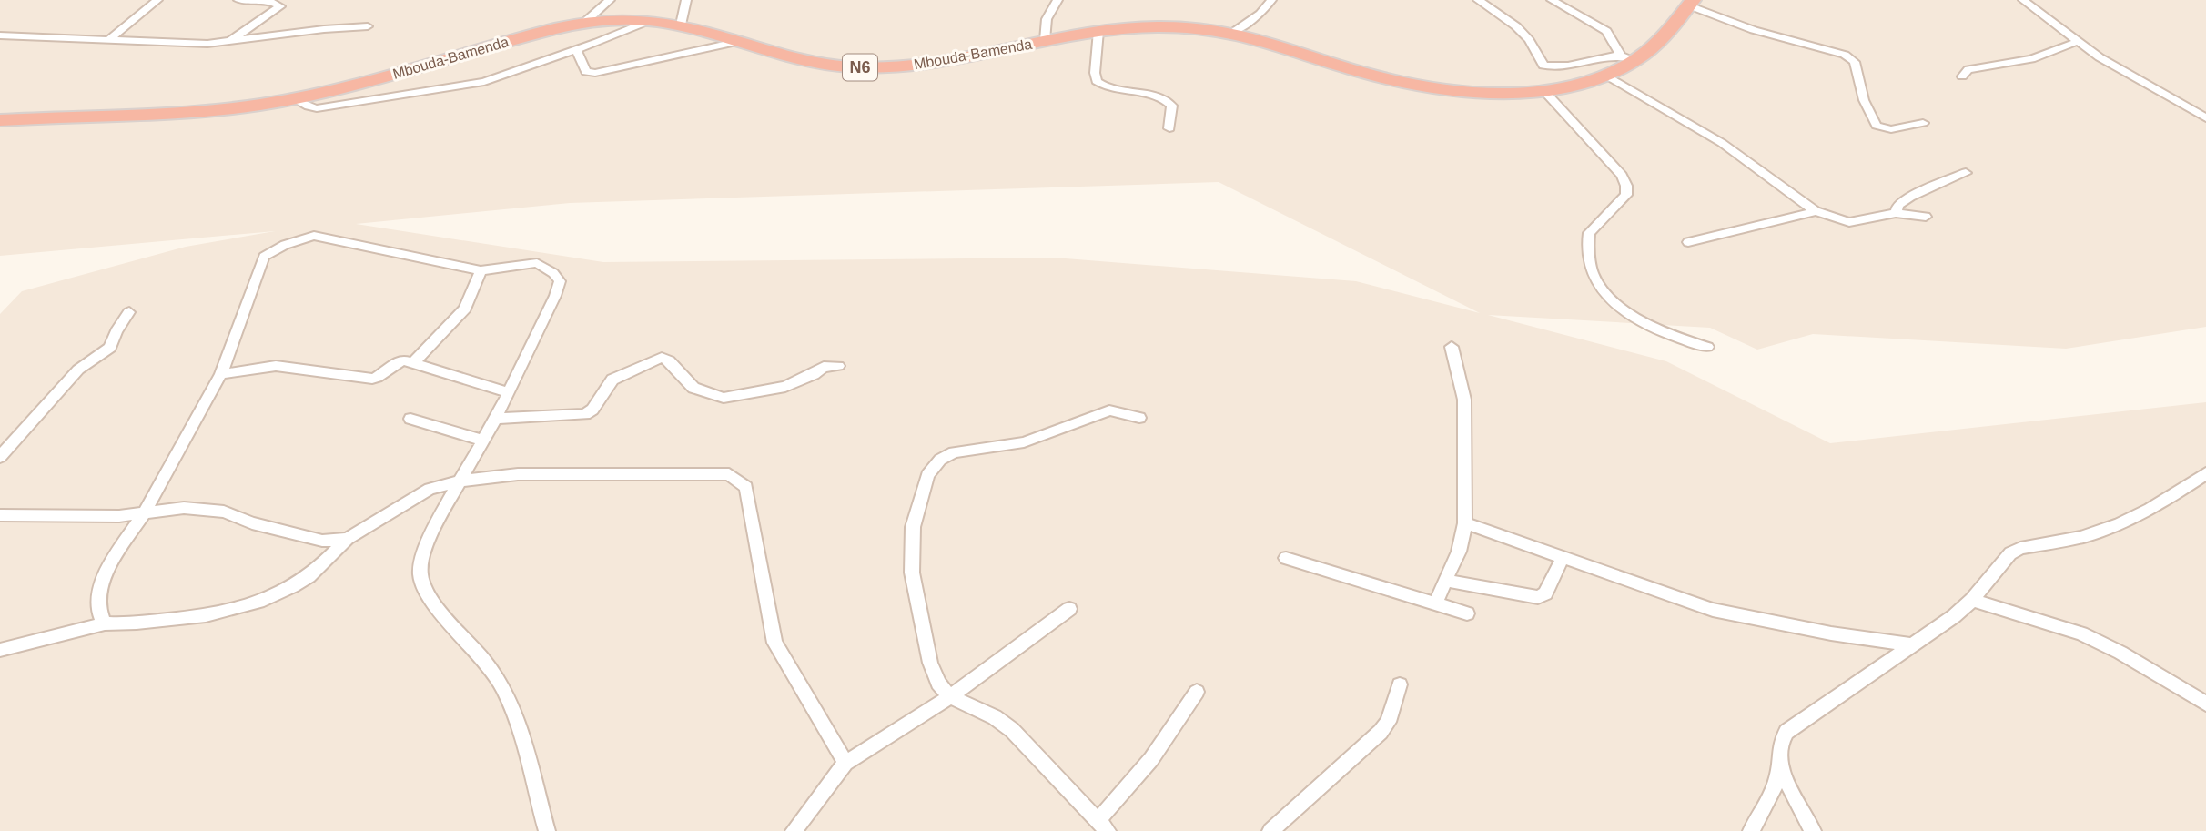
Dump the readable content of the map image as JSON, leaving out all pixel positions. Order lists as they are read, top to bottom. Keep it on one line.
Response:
{"streets":{"highway":["Mbouda-Bamenda","N6"]}}
